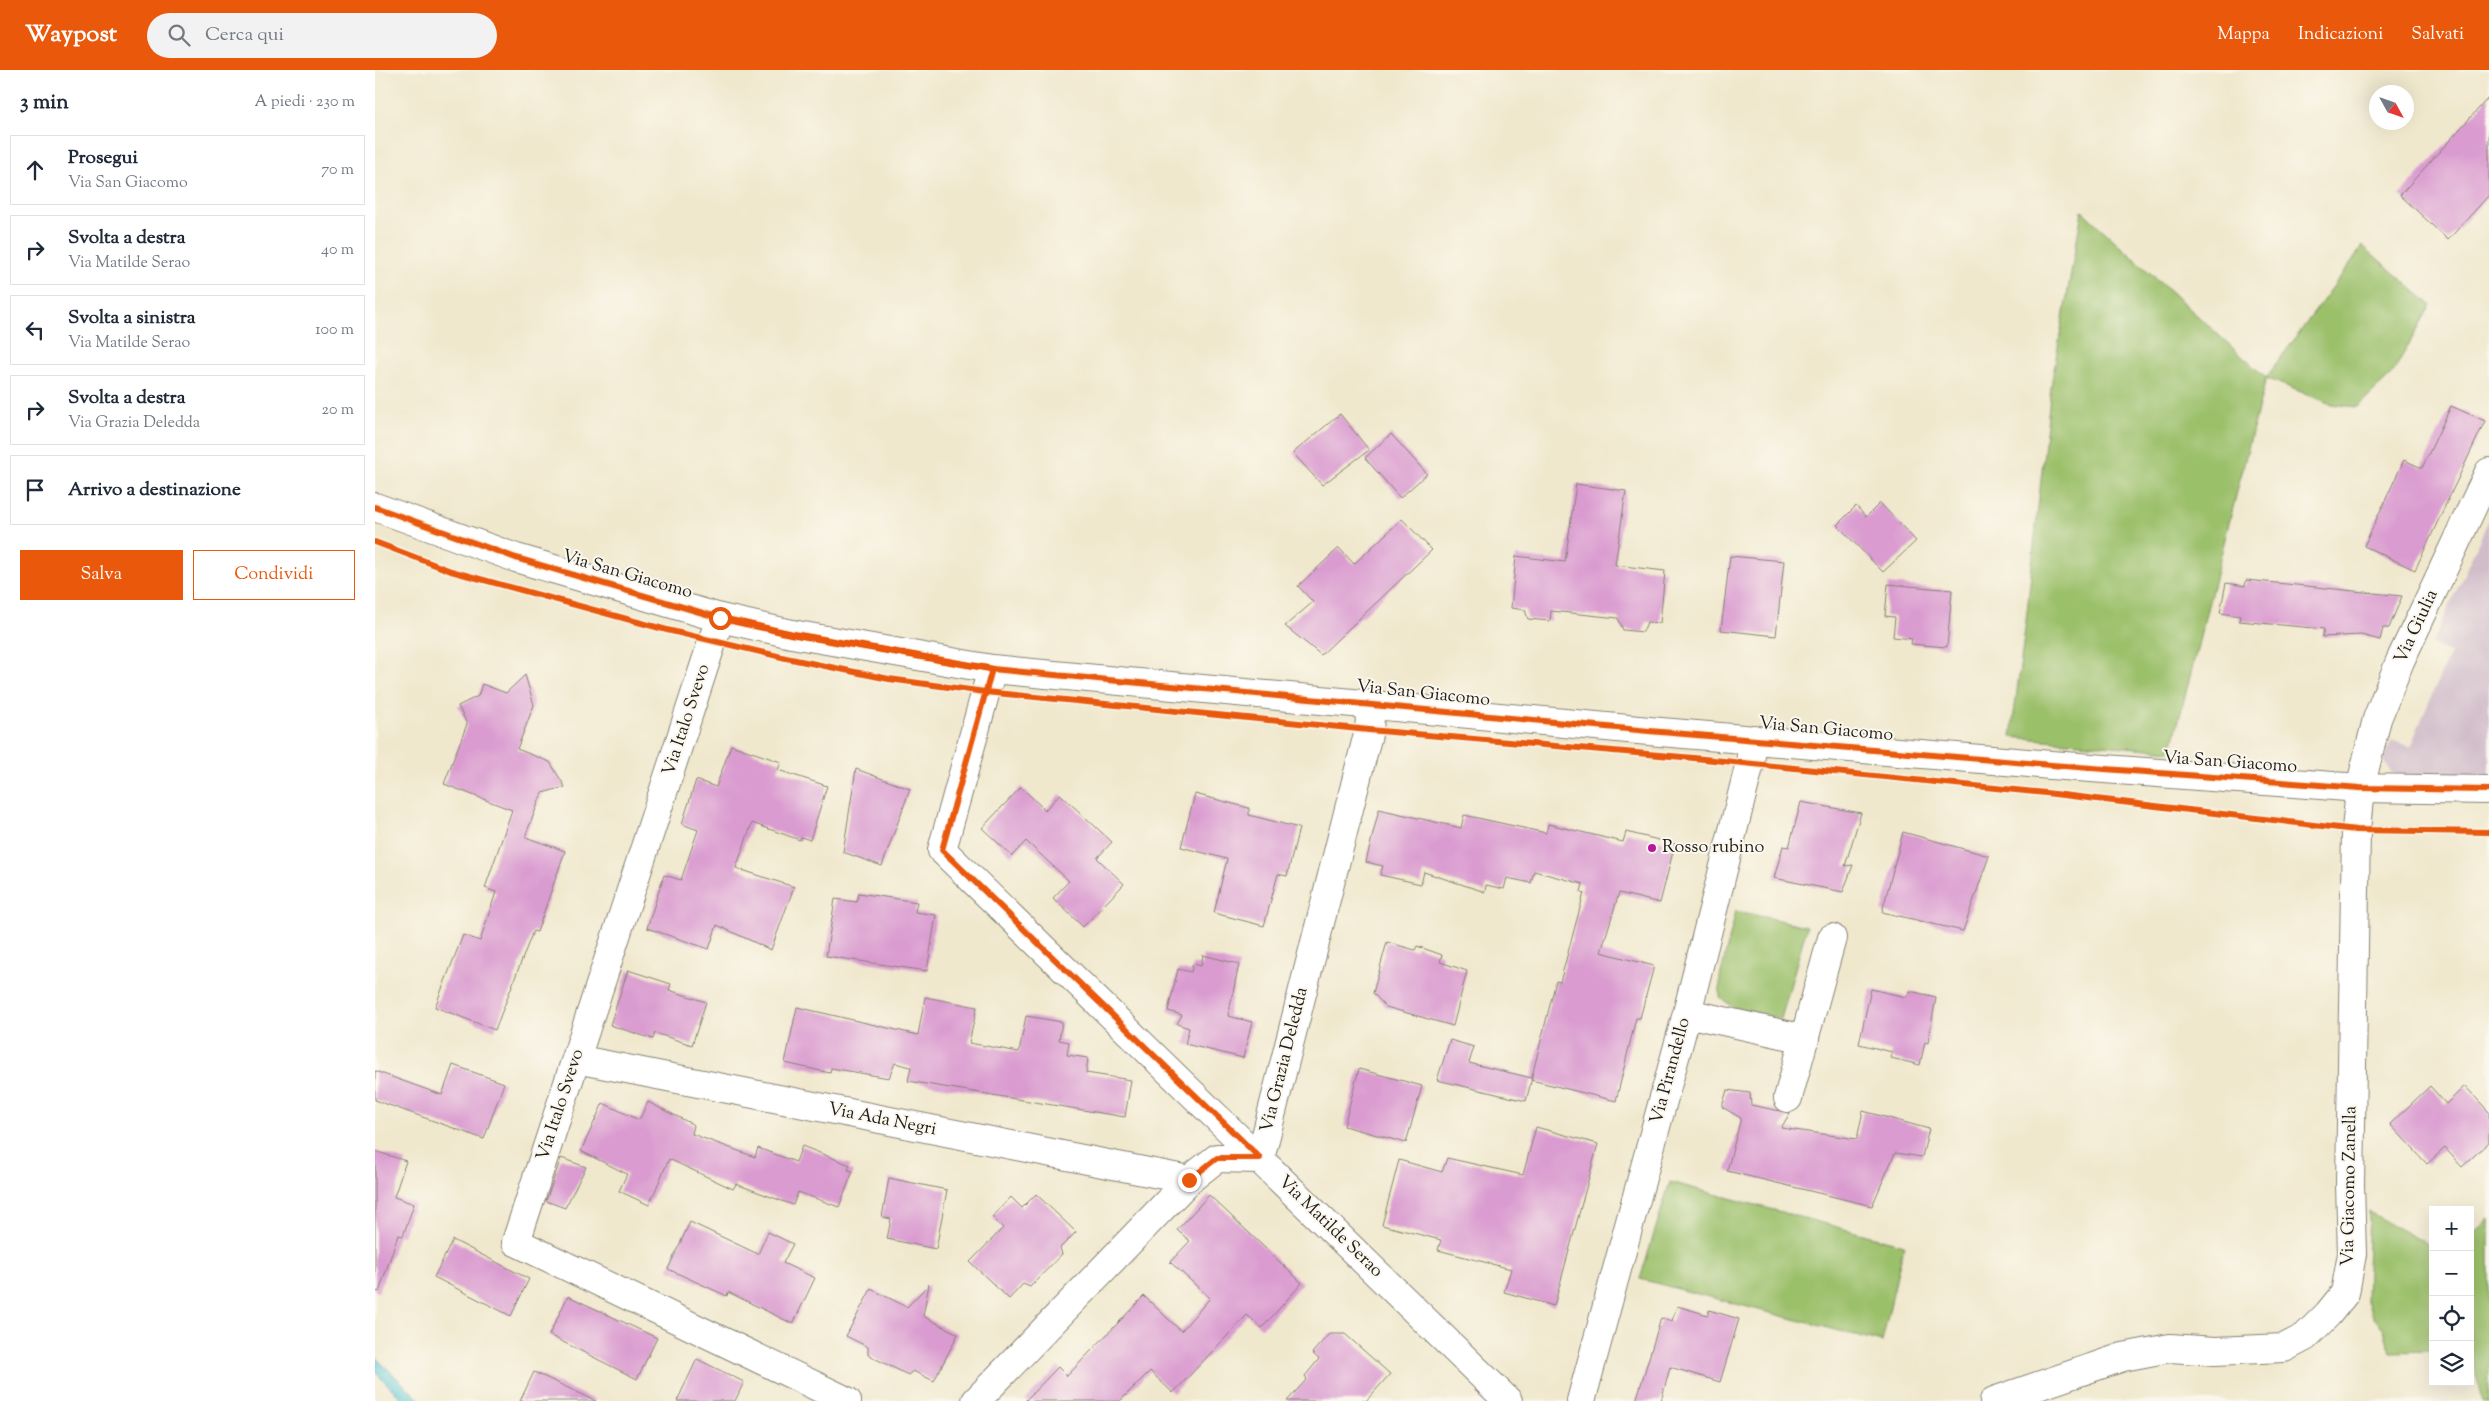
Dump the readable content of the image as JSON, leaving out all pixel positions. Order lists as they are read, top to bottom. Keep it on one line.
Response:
{"streets":{"street":["Via San Giacomo","Via Giulia","Via Italo Svevo","Via Grazia Deledda","Via Pirandello","Via Ada Negri","Via Giacomo Zanella","Via Matilde Serao"]},"crossings":[["Via San Giacomo","Via Giulia"],["Via San Giacomo","Via Italo Svevo"],["Via San Giacomo","Via Grazia Deledda"],["Via San Giacomo","Via Pirandello"],["Via San Giacomo","Via Giacomo Zanella"],["Via San Giacomo","Via Matilde Serao"],["Via Giulia","Via Giacomo Zanella"],["Via Italo Svevo","Via Ada Negri"],["Via Grazia Deledda","Via Matilde Serao"]],"places":["Rosso rubino"],"north":"bottom right","page":{"header":"Waypost","search":"Cerca qui","nav":["Mappa","Indicazioni","Salvati"],"heading":["3 min","A piedi · 230 m"],"list":[["Prosegui","Via San Giacomo","70 m"],["Svolta a destra","Via Matilde Serao","40 m"],["Svolta a sinistra","Via Matilde Serao","100 m"],["Svolta a destra","Via Grazia Deledda","20 m"],"Arrivo a destinazione"],"buttons":["Salva","Condividi"],"map_buttons":["+","−"]}}
